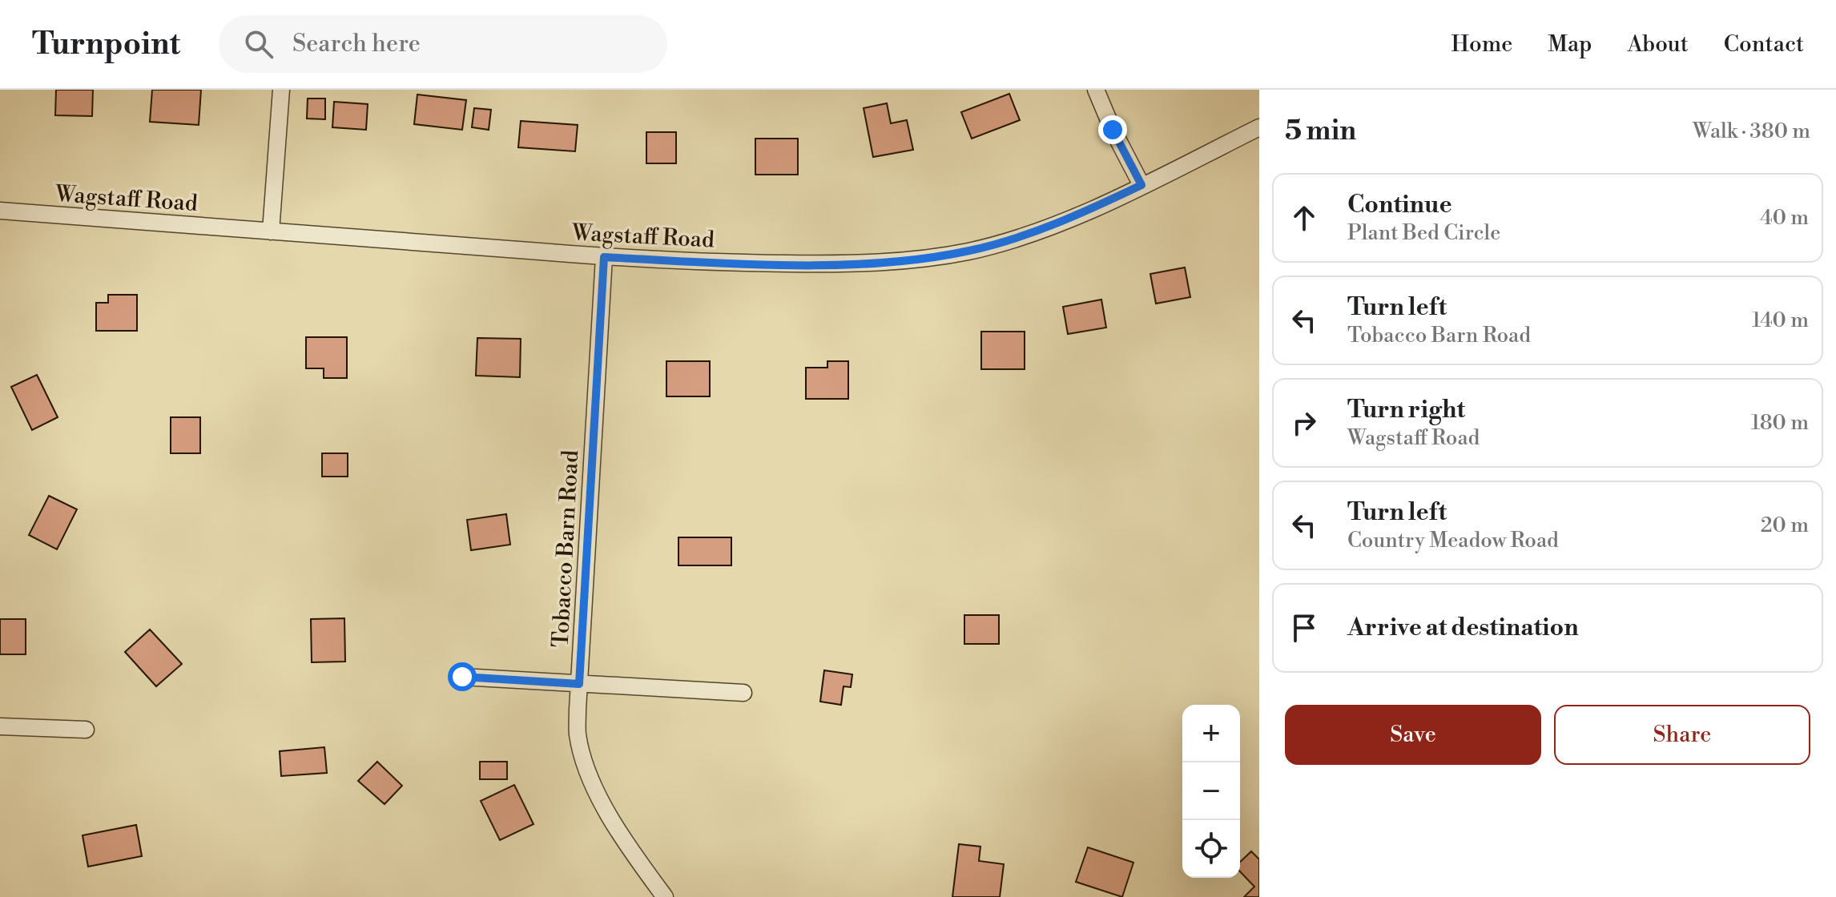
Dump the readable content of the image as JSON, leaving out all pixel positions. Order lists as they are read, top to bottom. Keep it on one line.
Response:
{"streets":{"street":["Wagstaff Road","Tobacco Barn Road"]},"crossings":[["Wagstaff Road","Tobacco Barn Road"]],"page":{"header":"Turnpoint","search":"Search here","nav":["Home","Map","About","Contact"],"heading":["5 min","Walk · 380 m"],"list":[["Continue","Plant Bed Circle","40 m"],["Turn left","Tobacco Barn Road","140 m"],["Turn right","Wagstaff Road","180 m"],["Turn left","Country Meadow Road","20 m"],"Arrive at destination"],"buttons":["Save","Share"],"map_buttons":["+","−"]}}
